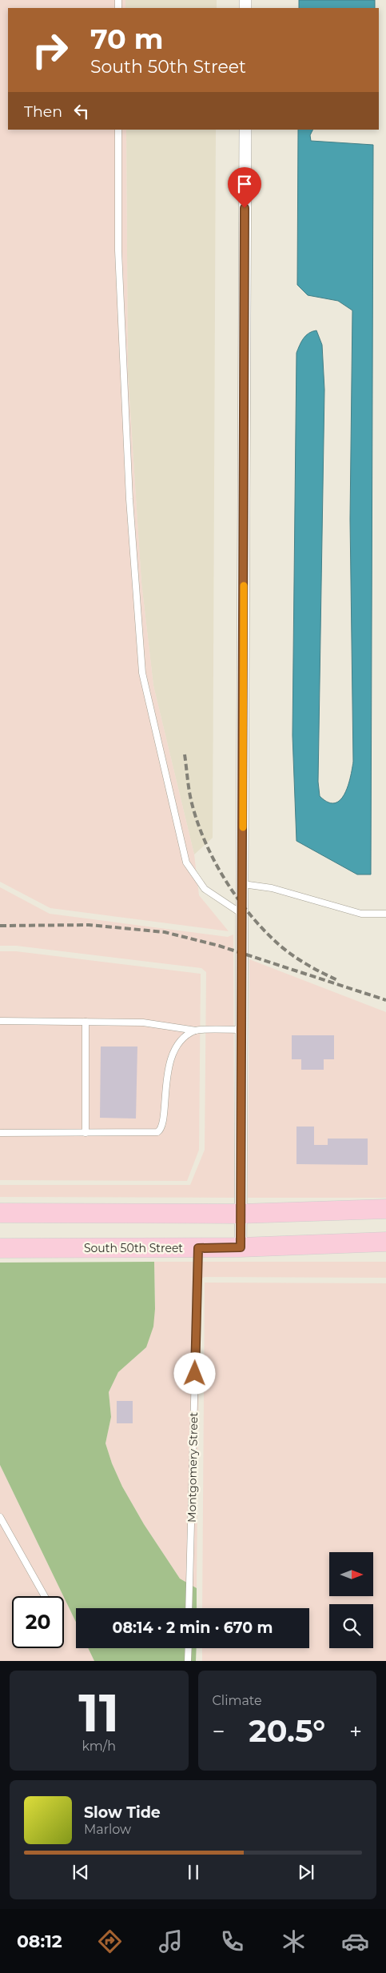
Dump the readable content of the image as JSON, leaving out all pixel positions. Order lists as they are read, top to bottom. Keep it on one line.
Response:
{"streets":{"main road":["South 50th Street"],"lane":["Montgomery Street"]},"crossings":[["South 50th Street","Montgomery Street"]],"north":"right","page":{"turn":["70 m","South 50th Street"],"then":"Then","limit":"20","trip":"08:14 · 2 min · 670 m","tile":[["11","km/h"],"Climate"],"heat":["−","20.5°","+"],"song":["Slow Tide","Marlow"],"tabs":"08:12"}}
